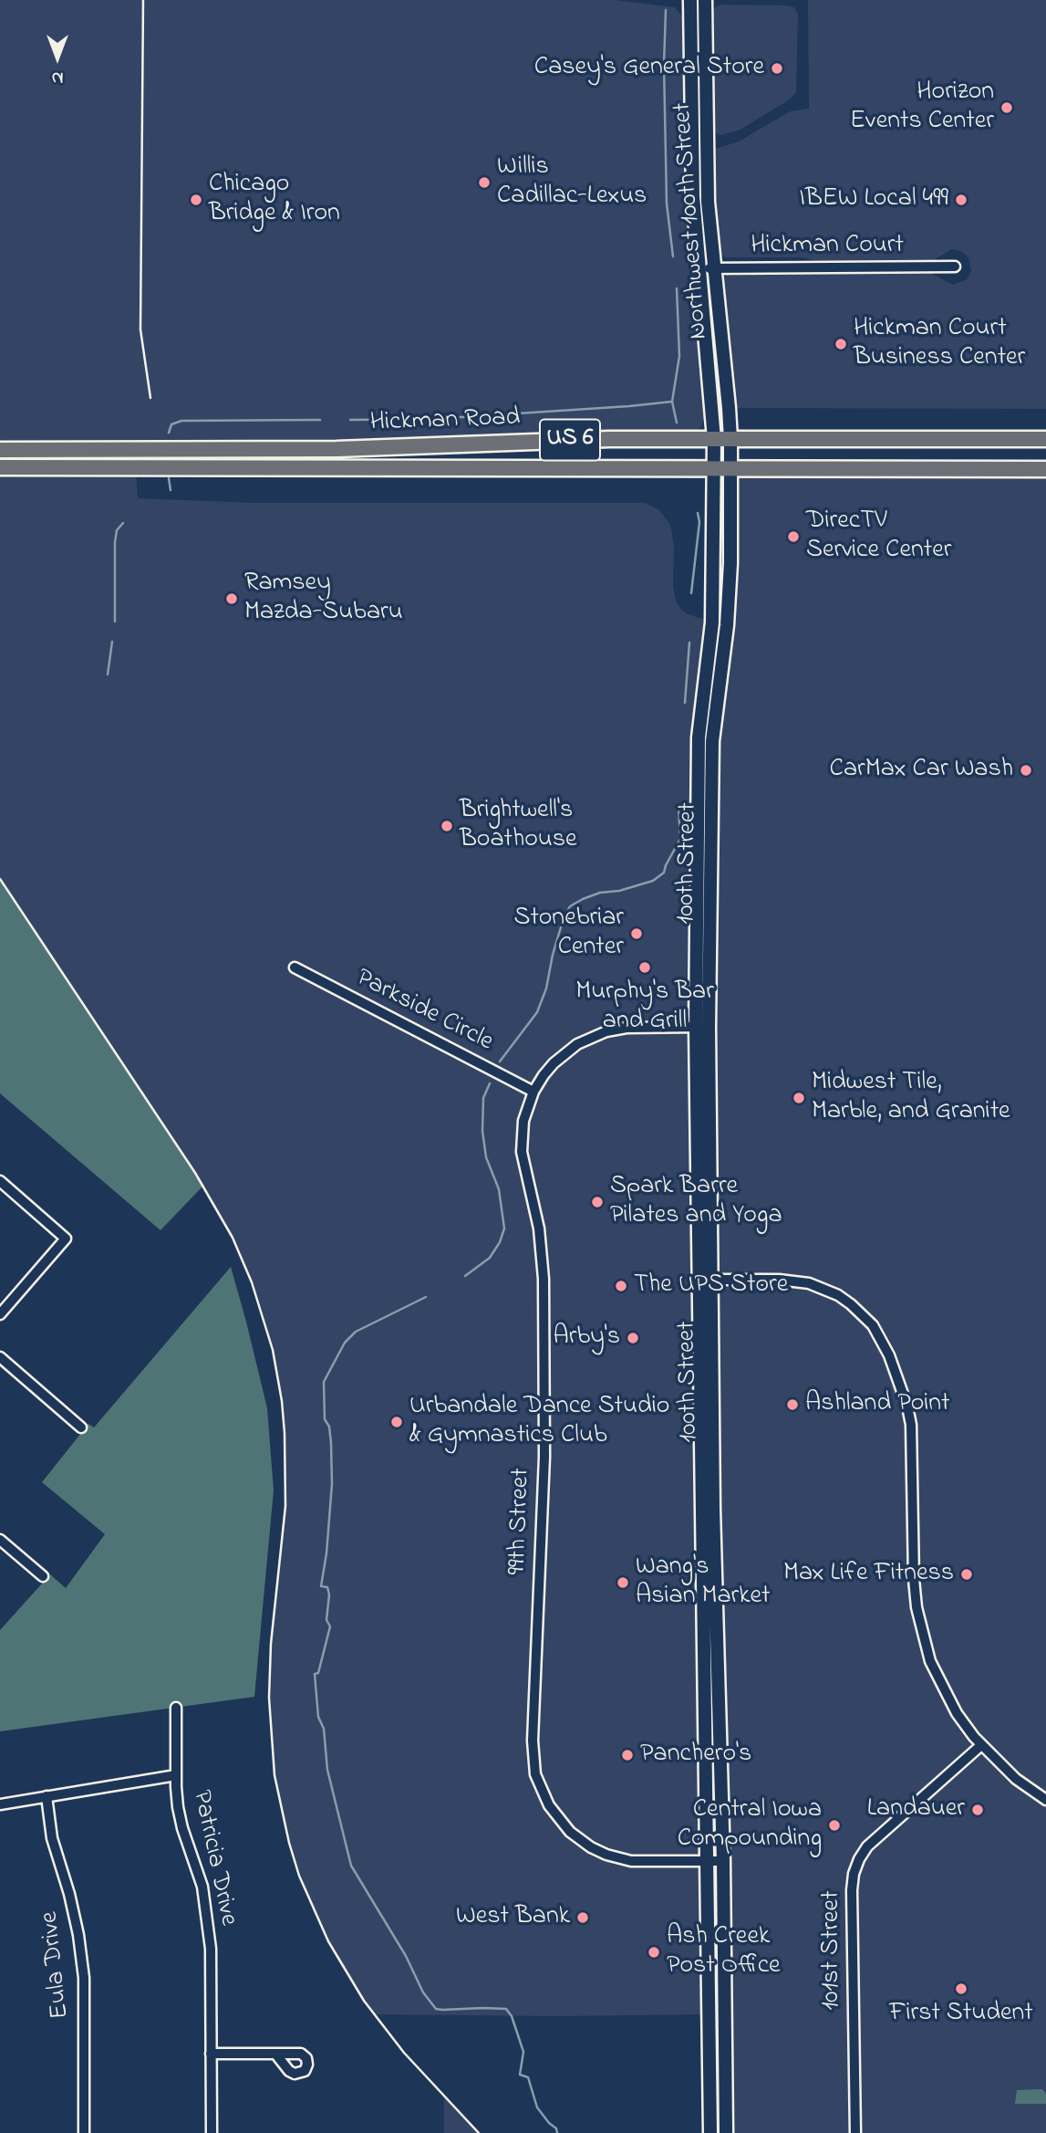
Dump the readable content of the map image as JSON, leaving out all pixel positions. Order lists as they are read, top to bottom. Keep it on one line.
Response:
{"streets":{"main road":["Northwest 100th Street","Hickman Road","US 6","100th Street"],"street":["Hickman Court","Parkside Circle","99th Street","Patricia Drive","101st Street","Eula Drive"]},"crossings":[["Northwest 100th Street","Hickman Court"],["Northwest 100th Street","Hickman Road"],["Northwest 100th Street","100th Street"],["Hickman Road","100th Street"],["100th Street","99th Street"],["Parkside Circle","99th Street"]],"places":["Casey's General Store","Horizon Events Center","Willis Cadillac-Lexus","Chicago Bridge & Iron","IBEW Local 499","Hickman Court Business Center","DirecTV Service Center","Ramsey Mazda-Subaru","CarMax Car Wash","Brightwell's Boathouse","Stonebriar Center","Murphy's Bar and Grill","Midwest Tile, Marble, and Granite","Spark Barre Pilates and Yoga","The UPS Store","Arby's","Ashland Point","Urbandale Dance Studio & Gymnastics Club","Max Life Fitness","Wang's Asian Market","Panchero's","Landauer","Central Iowa Compounding","West Bank","Ash Creek Post Office","First Student"],"north":"bottom"}
